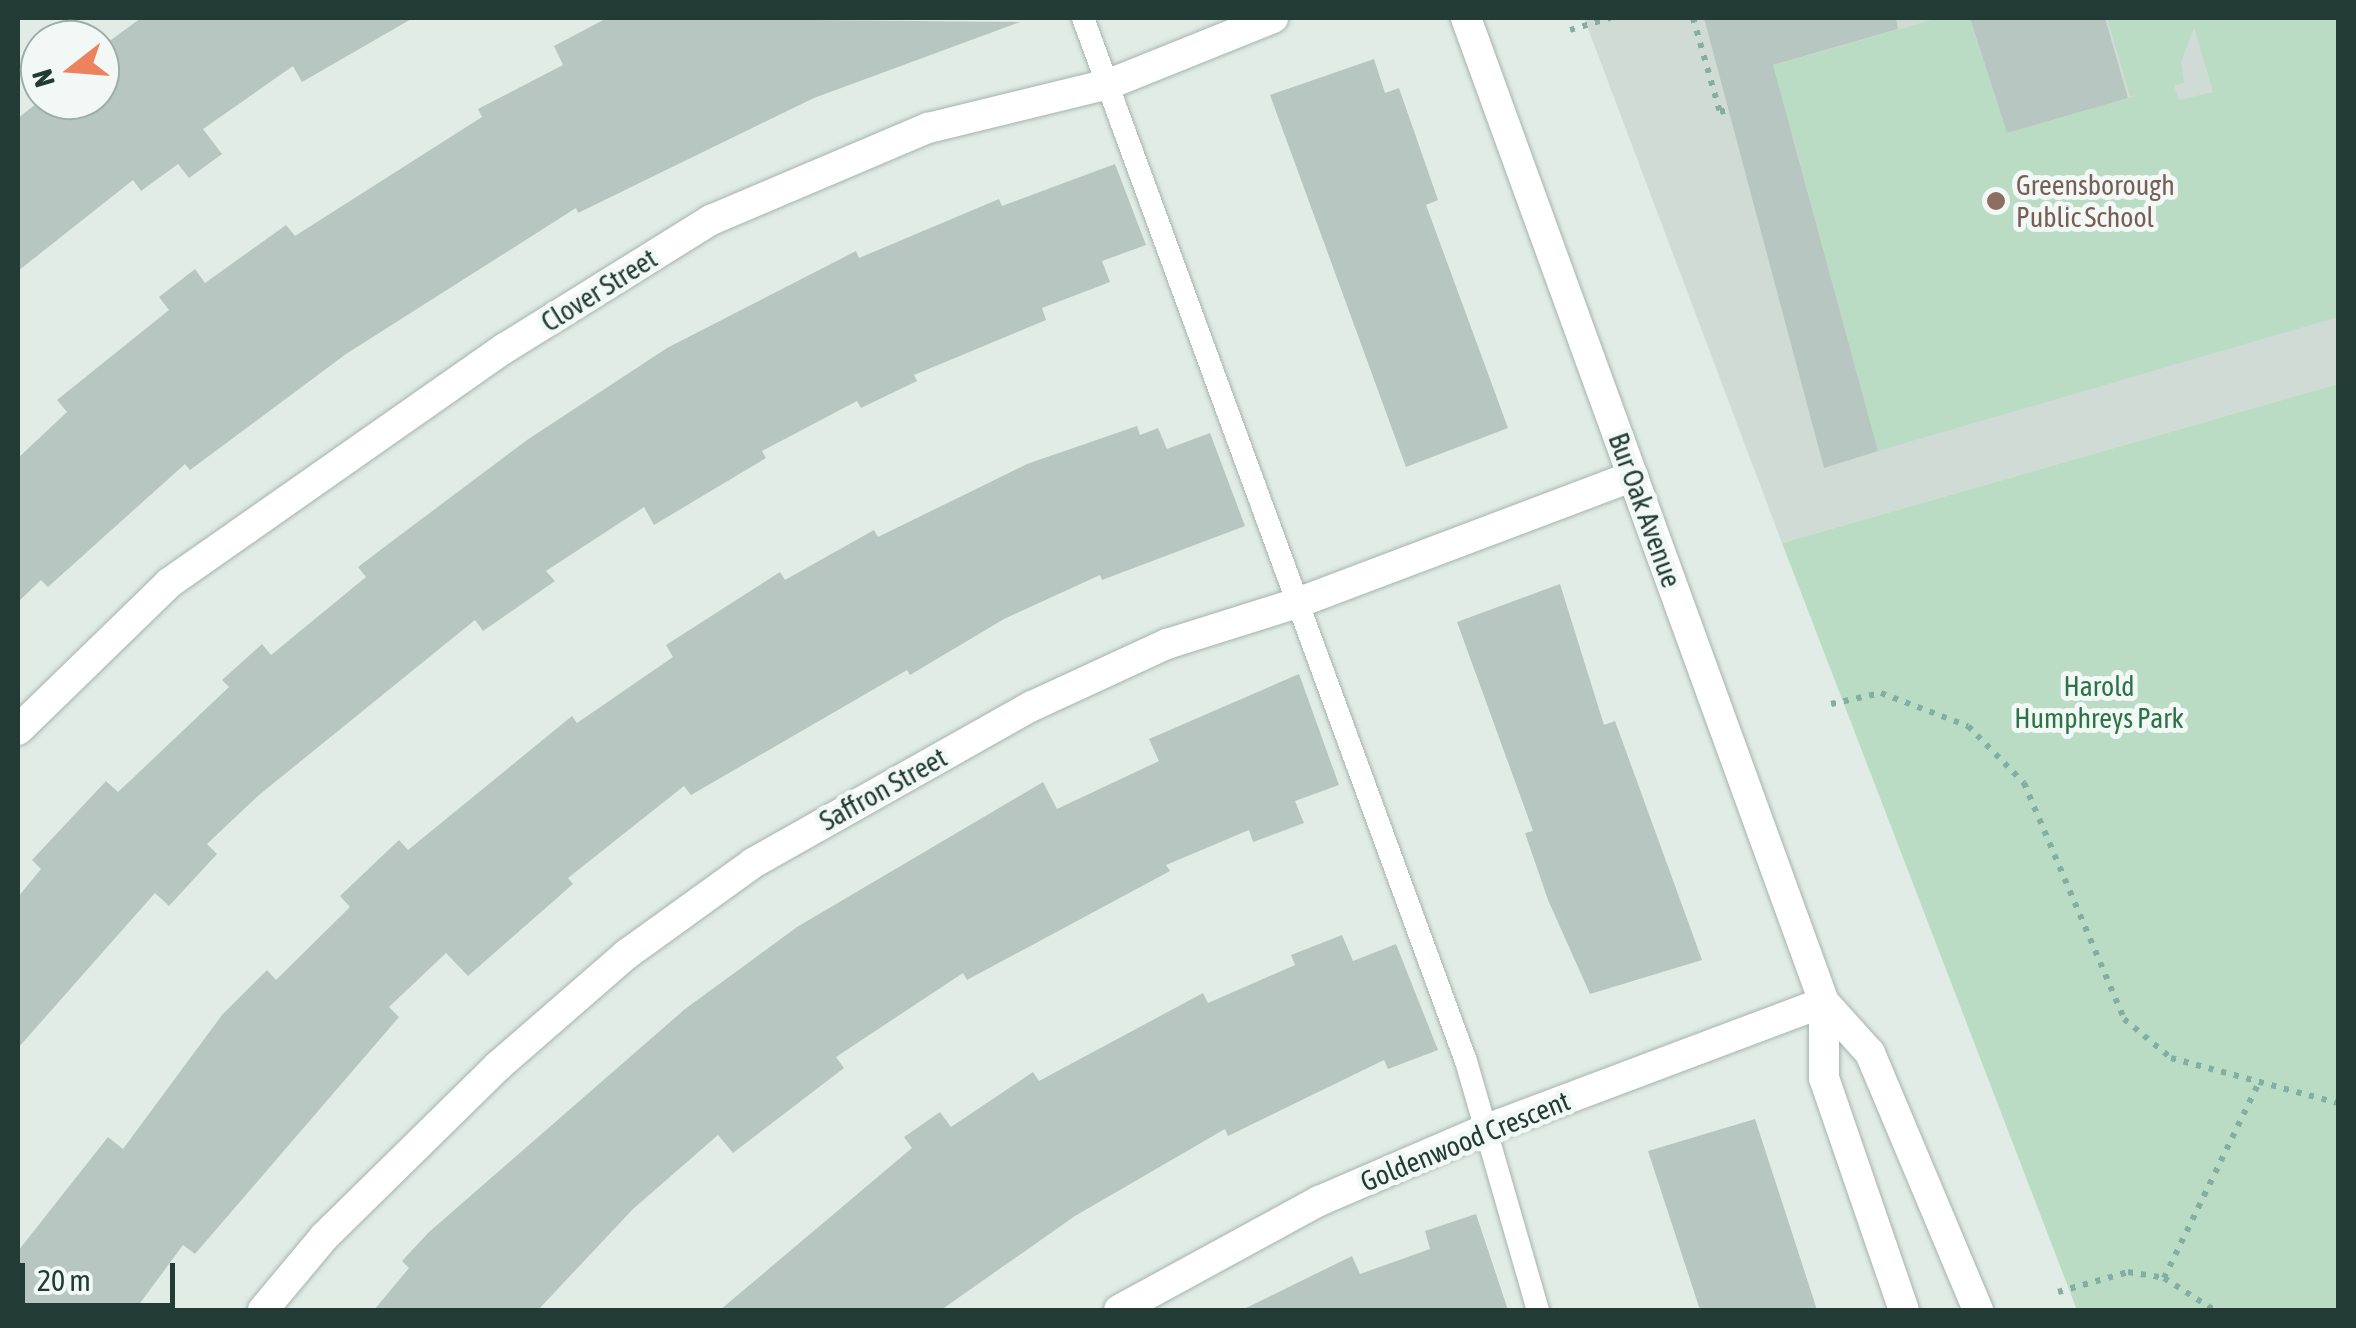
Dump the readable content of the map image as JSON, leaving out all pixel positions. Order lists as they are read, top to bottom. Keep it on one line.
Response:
{"streets":{"street":["Clover Street","Bur Oak Avenue","Saffron Street","Goldenwood Crescent"]},"crossings":[["Bur Oak Avenue","Saffron Street"],["Bur Oak Avenue","Goldenwood Crescent"]],"parks":["Harold Humphreys Park"],"places":["Greensborough Public School"],"scale_bar":"20 m","north":"left"}
